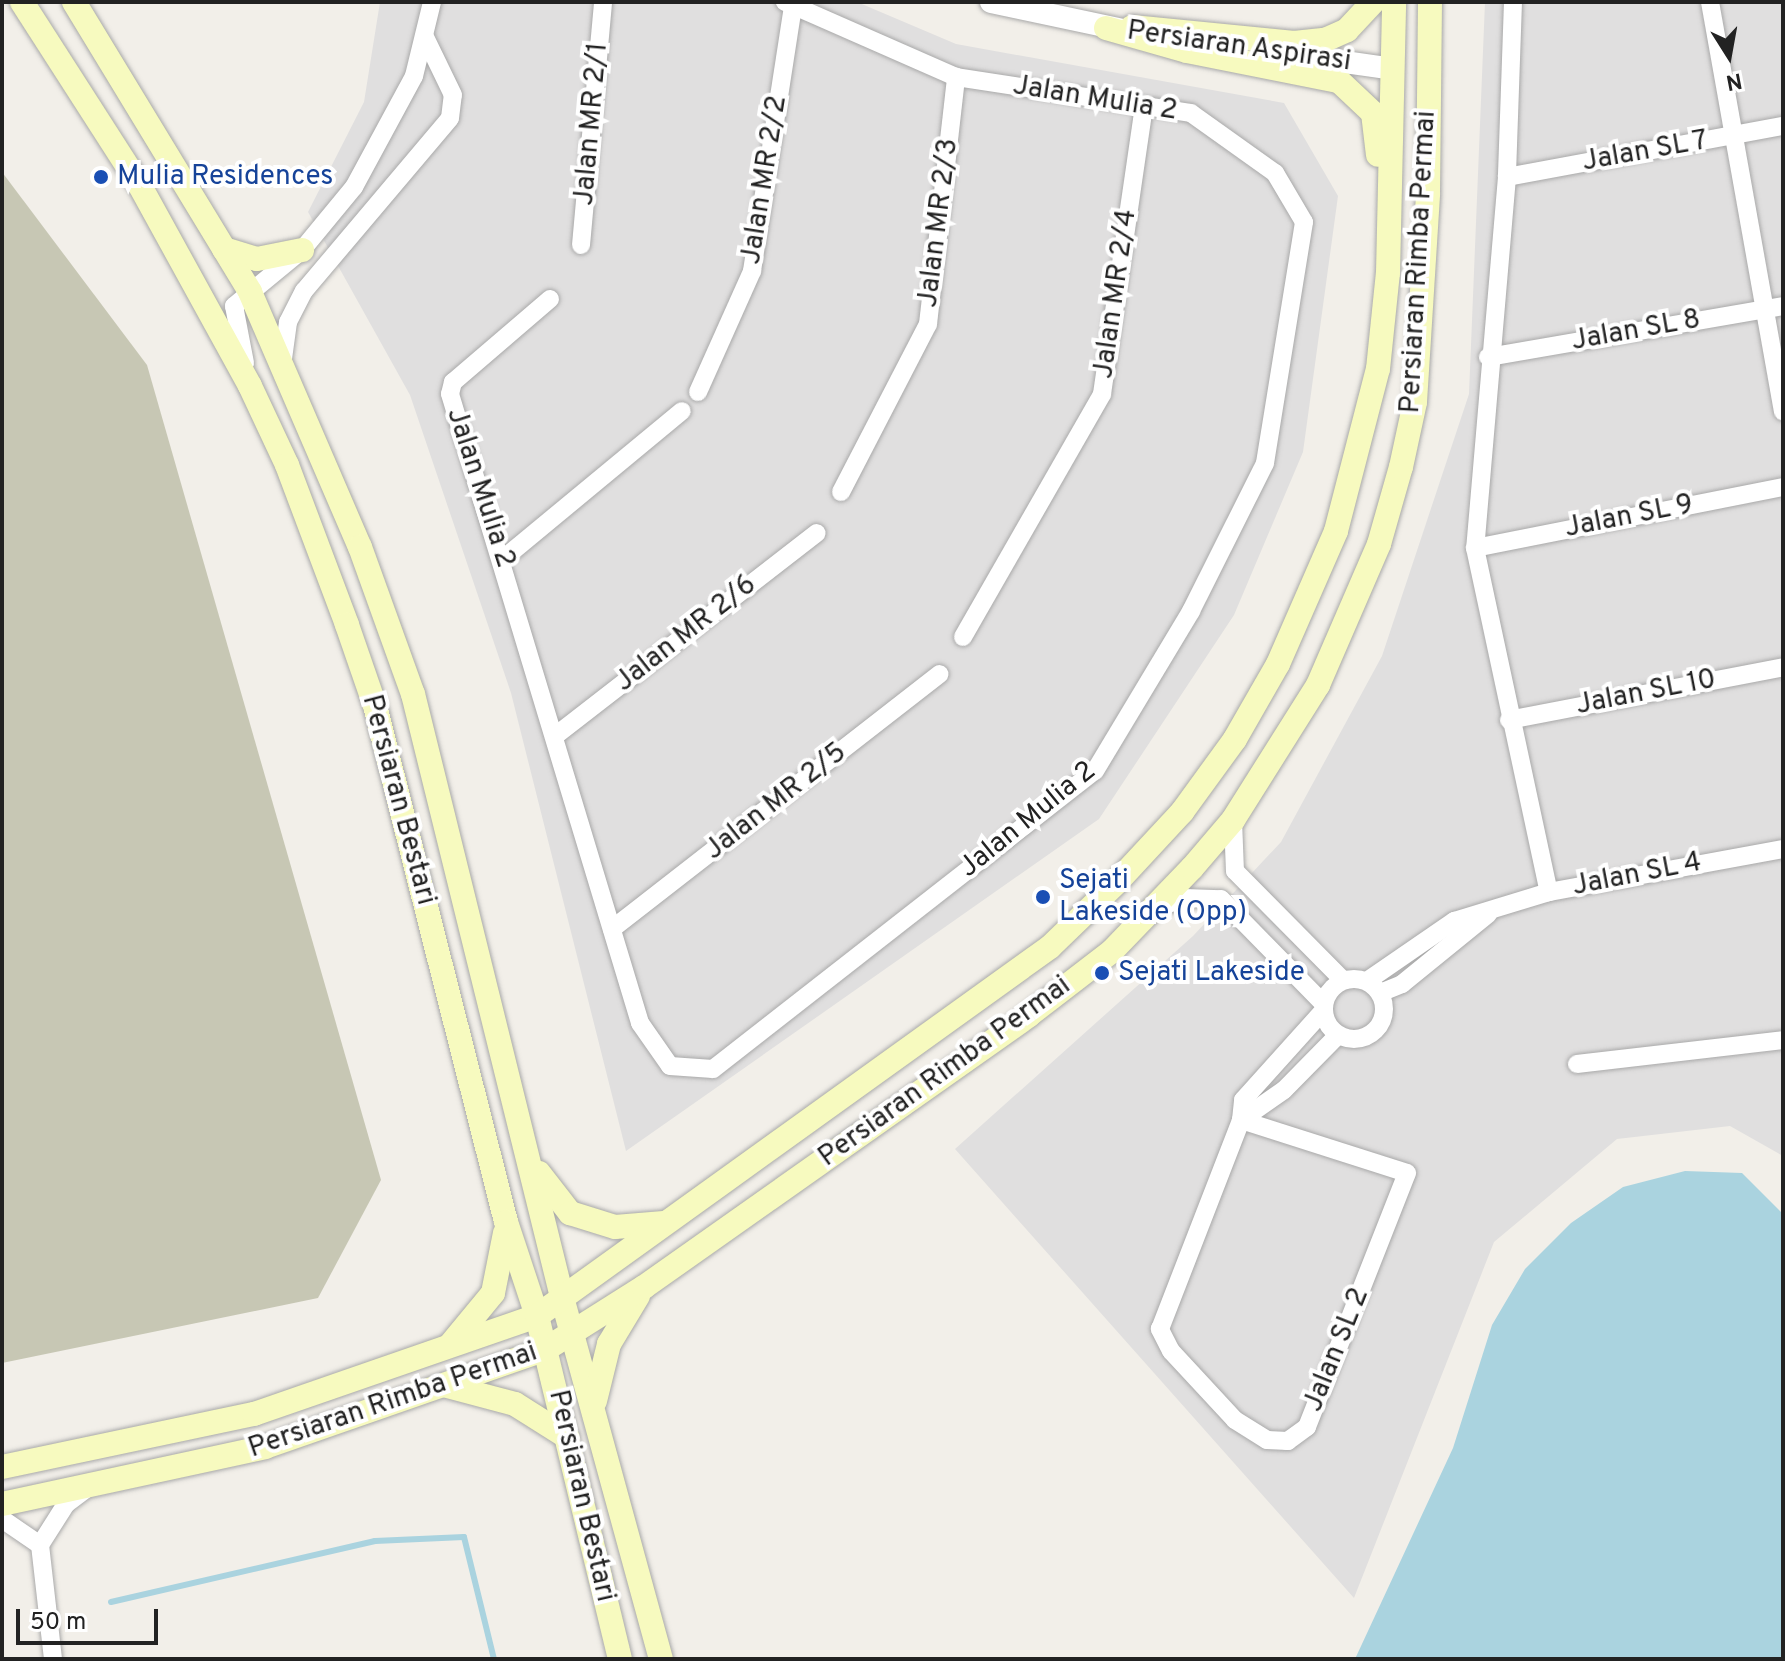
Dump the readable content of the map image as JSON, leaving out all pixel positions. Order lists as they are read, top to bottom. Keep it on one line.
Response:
{"streets":{"main road":["Persiaran Rimba Permai","Persiaran Bestari"],"street":["Persiaran Aspirasi","Jalan Mulia 2","Jalan MR 2/1","Jalan SL 7","Jalan MR 2/2","Jalan MR 2/3","Jalan MR 2/4","Jalan SL 8","Jalan SL 9","Jalan MR 2/6","Jalan SL 10","Jalan MR 2/5","Jalan SL 4","Jalan SL 2"]},"crossings":[["Persiaran Aspirasi","Persiaran Rimba Permai"],["Jalan Mulia 2","Jalan MR 2/2"],["Jalan Mulia 2","Jalan MR 2/3"],["Jalan Mulia 2","Jalan MR 2/4"],["Jalan Mulia 2","Jalan MR 2/6"],["Jalan Mulia 2","Jalan MR 2/5"],["Persiaran Rimba Permai","Persiaran Bestari"],["Jalan SL 4","Jalan SL 2"]],"places":["Mulia Residences","Sejati Lakeside (Opp)","Sejati Lakeside"],"scale_bar":"50 m","north":"bottom"}
